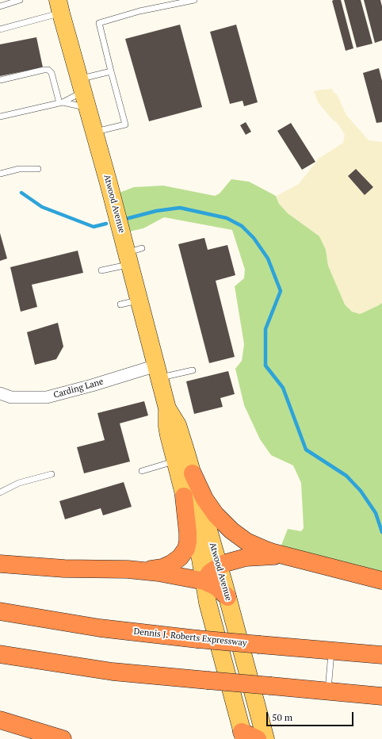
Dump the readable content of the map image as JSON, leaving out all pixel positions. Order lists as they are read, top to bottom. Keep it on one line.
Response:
{"streets":{"highway":["Dennis J. Roberts Expressway"],"main road":["Atwood Avenue"],"street":["Carding Lane"]},"crossings":[["Atwood Avenue","Carding Lane"]],"scale_bar":"50 m"}
